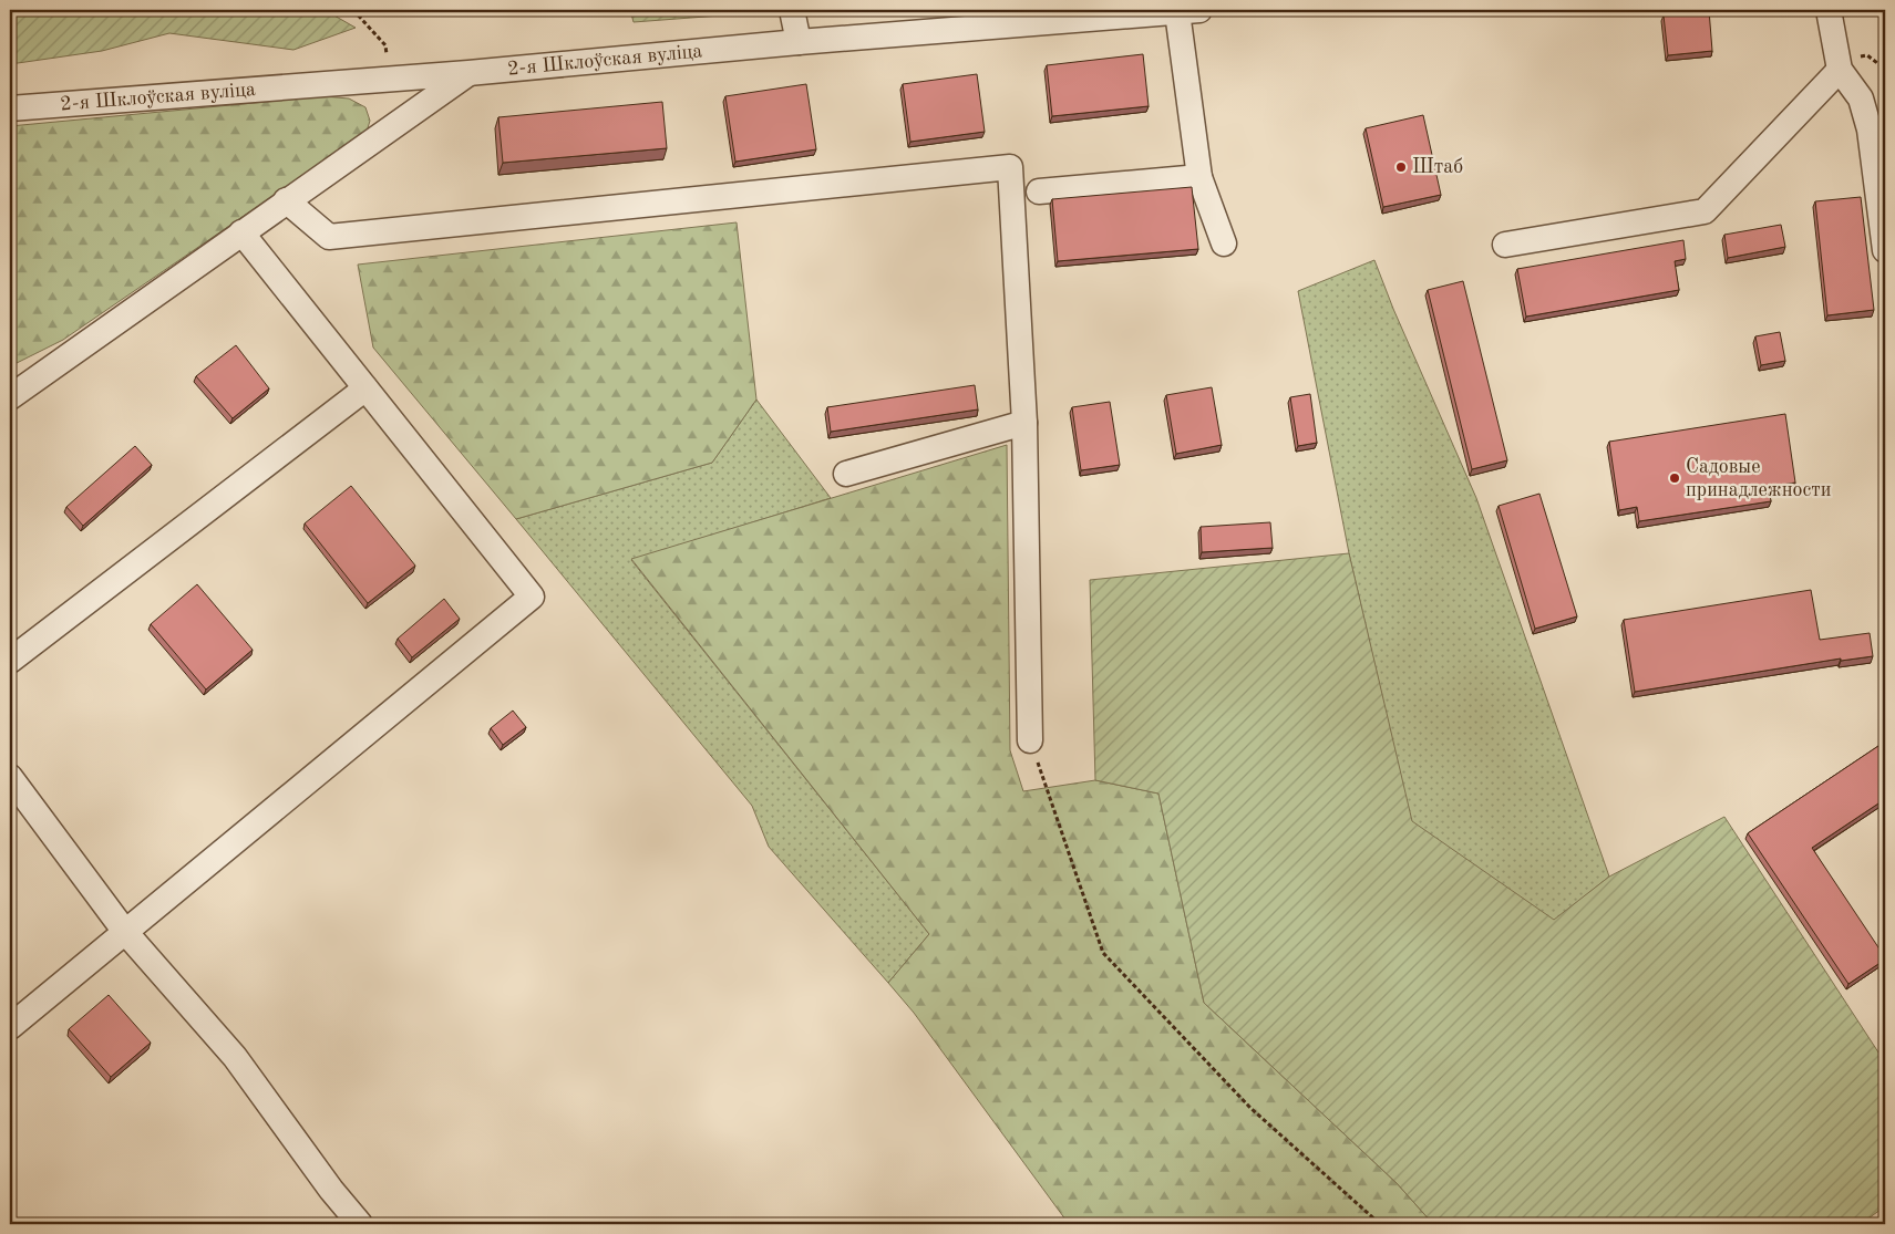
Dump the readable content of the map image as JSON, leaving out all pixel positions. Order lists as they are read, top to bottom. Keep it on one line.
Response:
{"streets":{"street":["2-я Шклоўская вуліца"]},"places":["Штаб","Садовые принадлежности"]}
